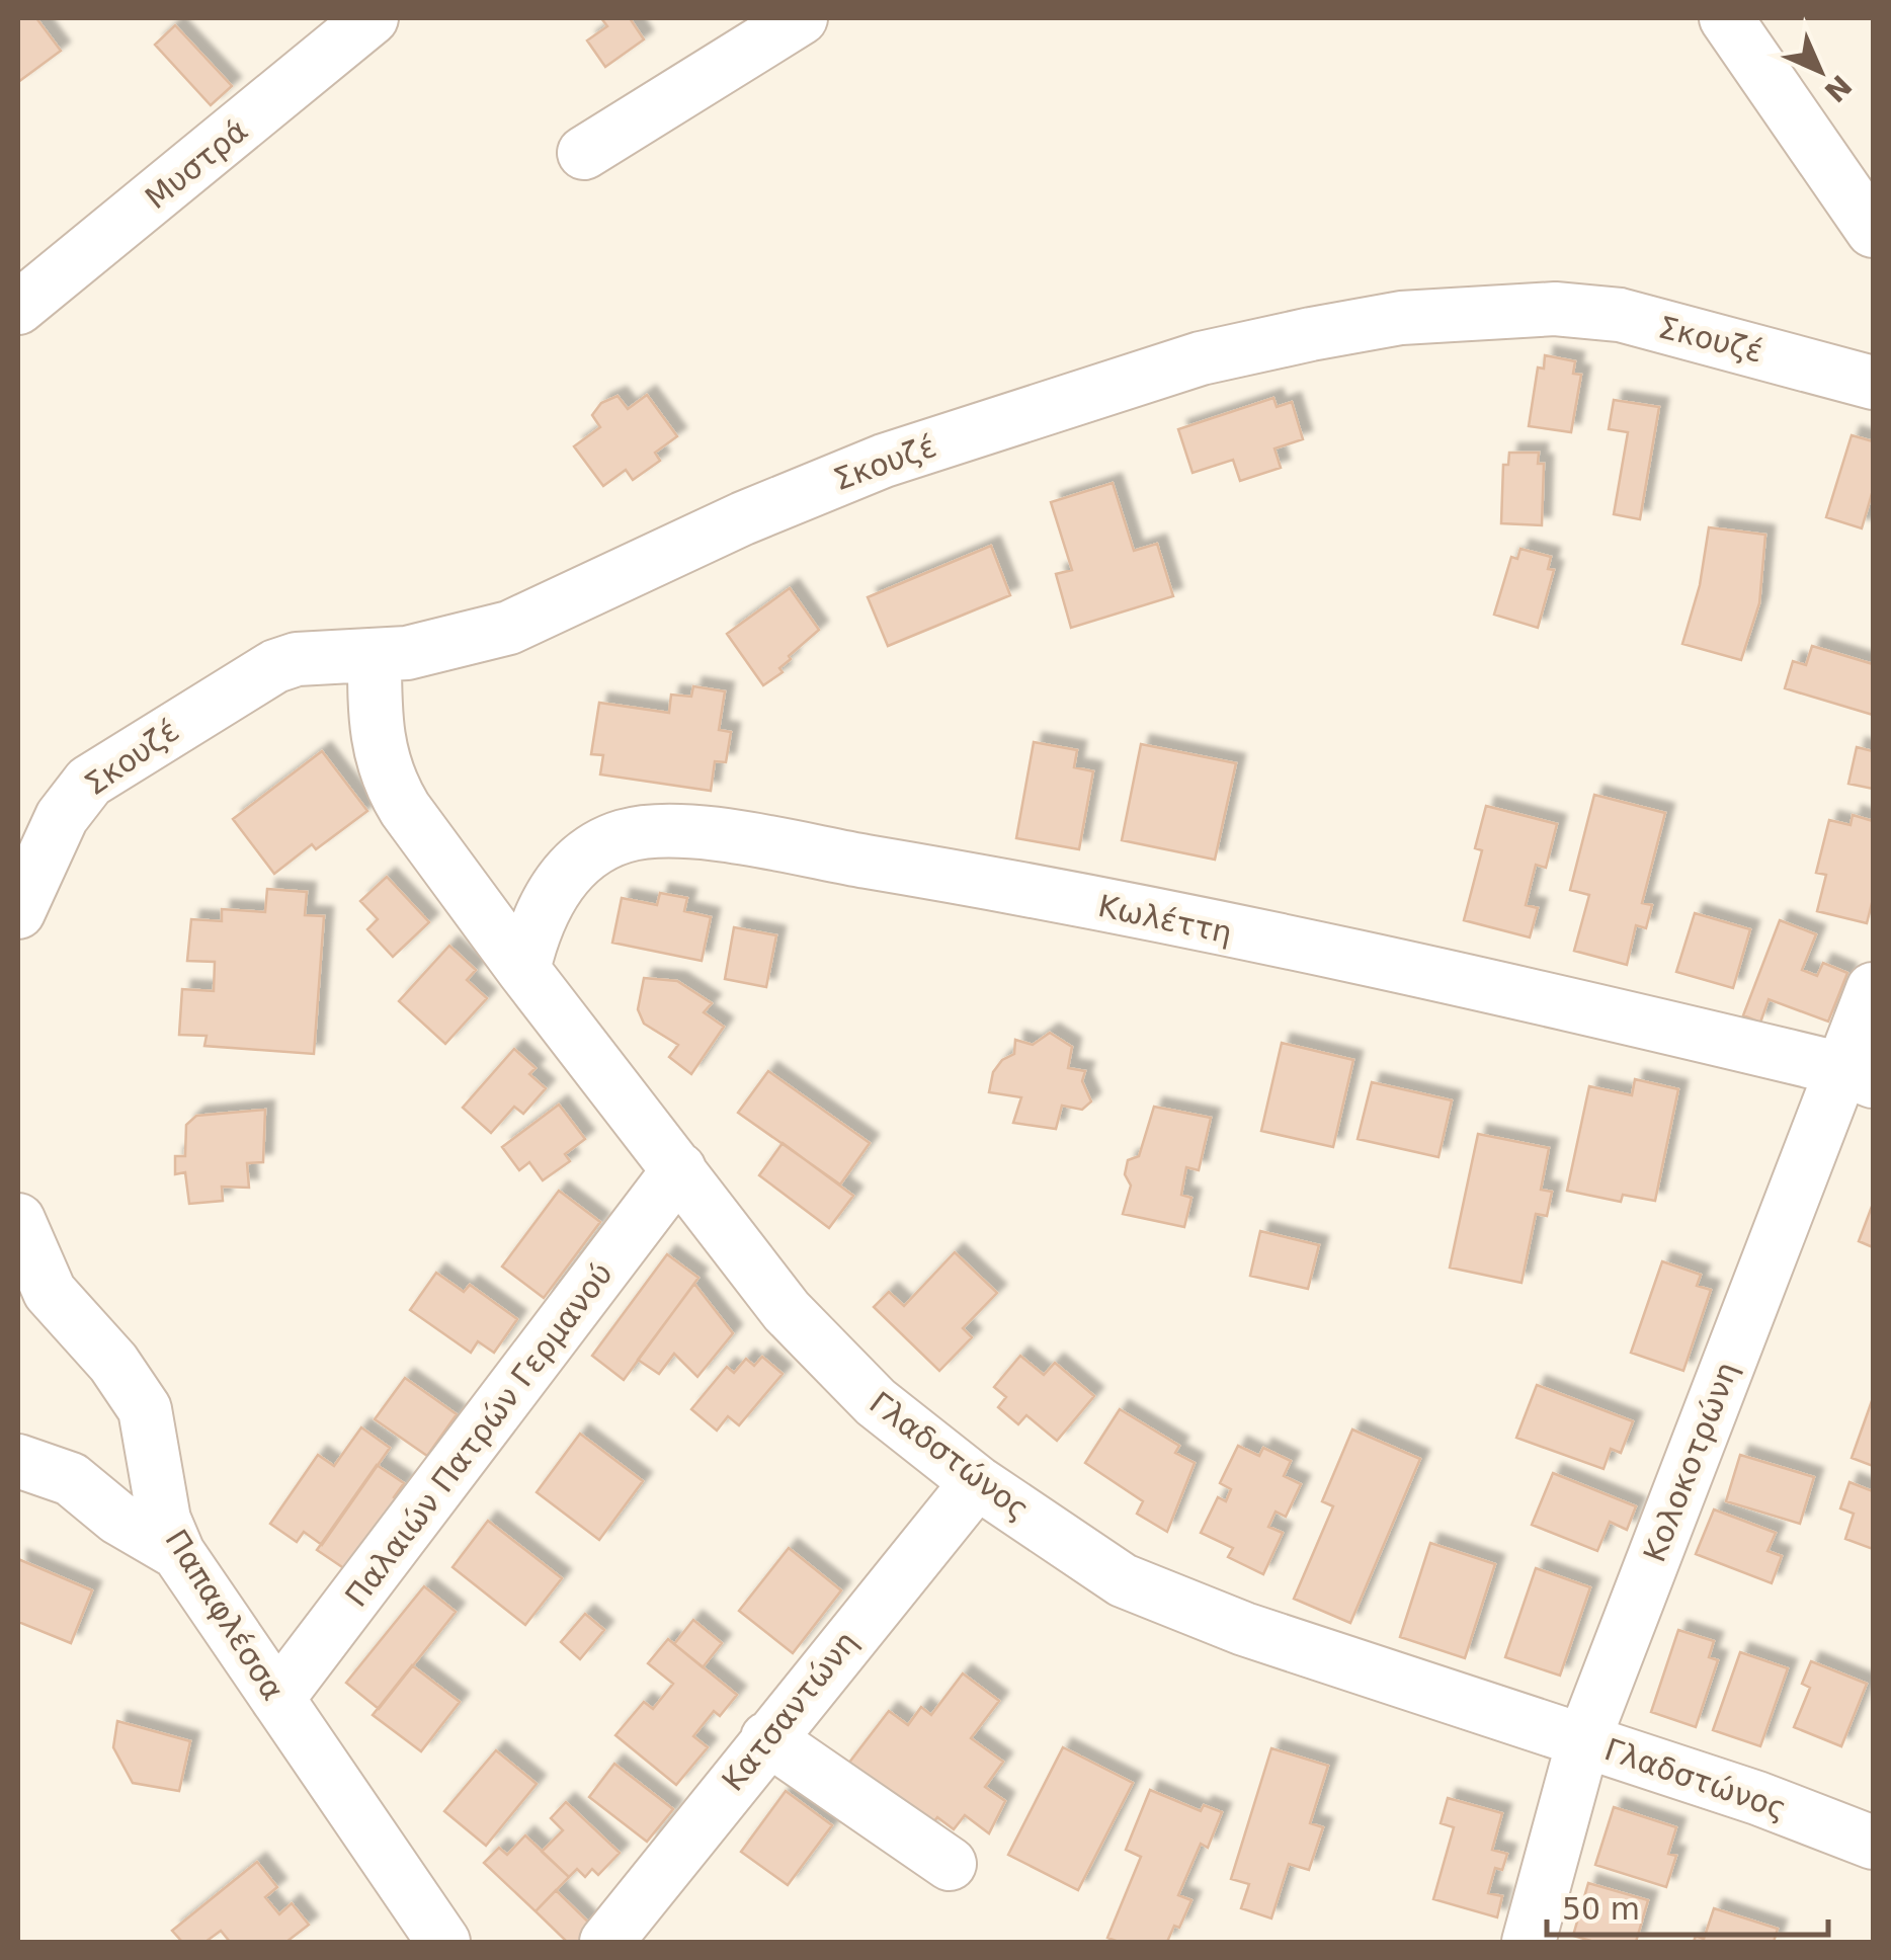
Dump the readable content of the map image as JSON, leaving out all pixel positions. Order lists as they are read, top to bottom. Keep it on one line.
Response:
{"streets":{"street":["Μυστρά","Σκουζέ","Κωλέττη","Παλαιών Πατρών Γερμανού","Γλαδστώνος","Κολοκοτρώνη","Παπαφλέσσα","Κατσαντώνη"]},"crossings":[["Σκουζέ","Γλαδστώνος"],["Κωλέττη","Γλαδστώνος"],["Κωλέττη","Κολοκοτρώνη"],["Παλαιών Πατρών Γερμανού","Γλαδστώνος"],["Παλαιών Πατρών Γερμανού","Παπαφλέσσα"],["Γλαδστώνος","Κολοκοτρώνη"],["Γλαδστώνος","Κατσαντώνη"]],"scale_bar":"50 m","north":"bottom right"}
